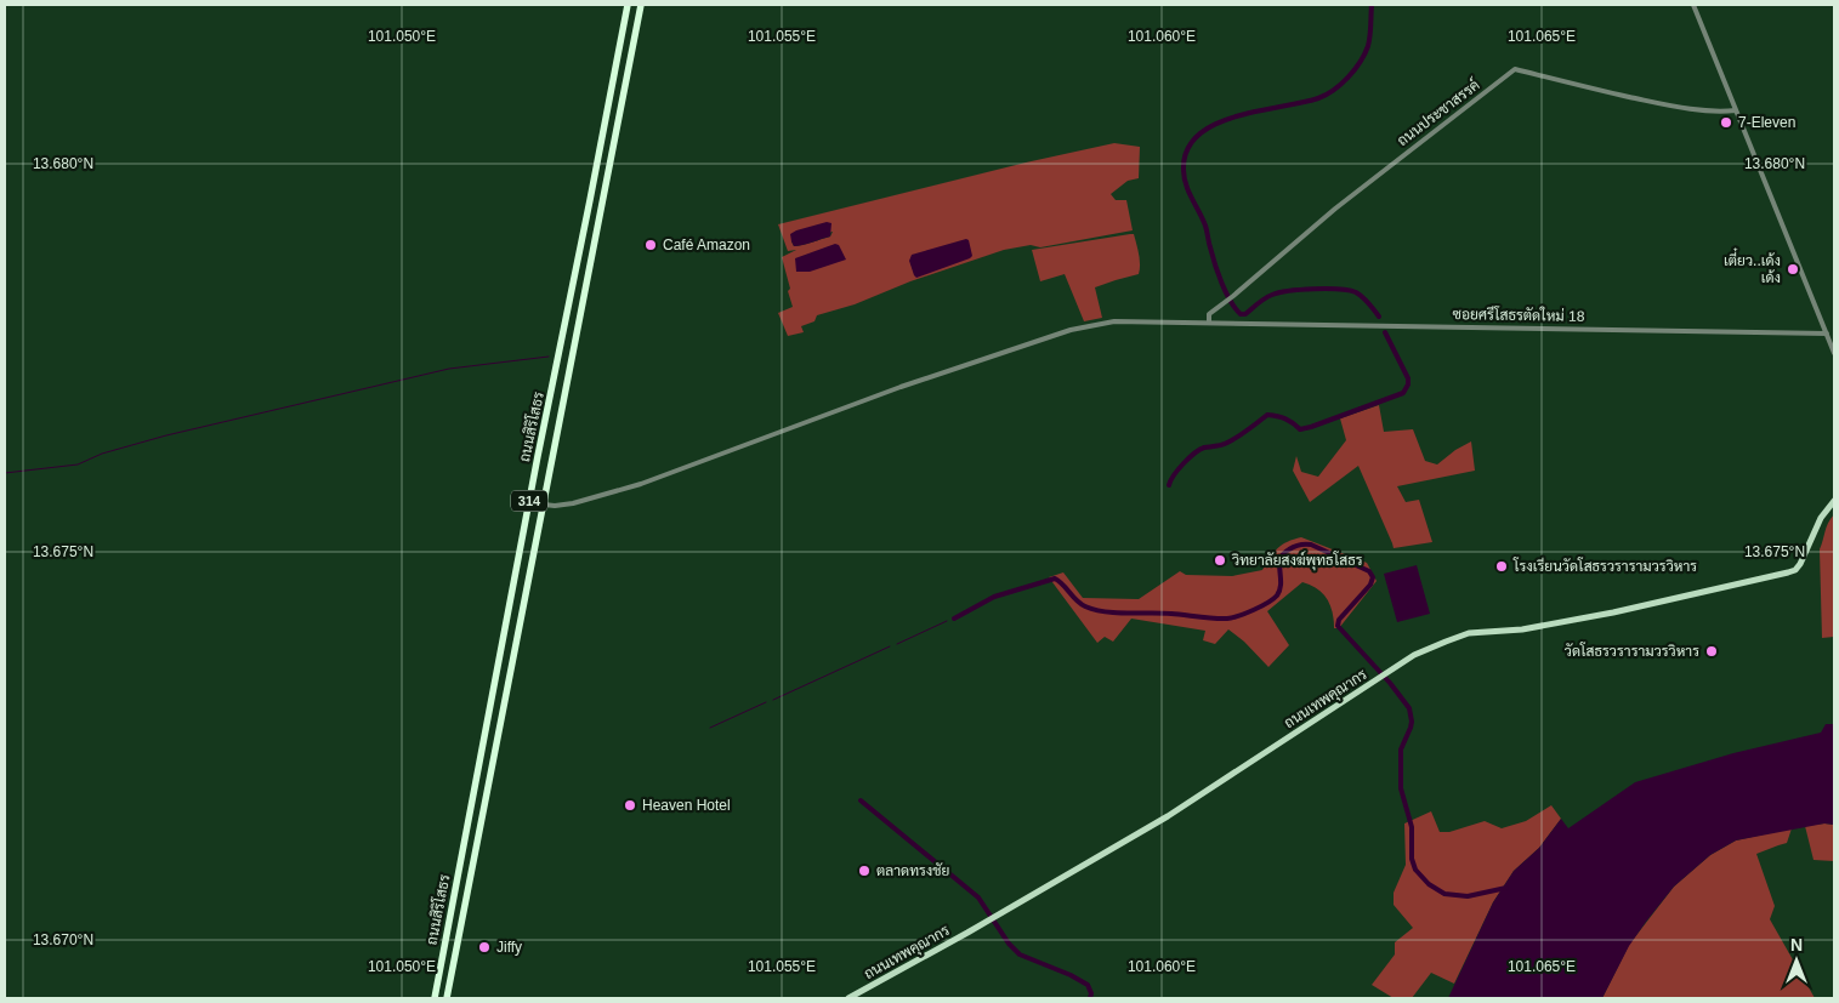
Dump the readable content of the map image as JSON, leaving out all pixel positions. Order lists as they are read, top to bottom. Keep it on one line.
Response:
{"streets":{"highway":["ถนนสิริโสธร","314"],"main road":["ถนนเทพคุณากร"],"street":["ถนนประชาสรรค์","ซอยศรีโสธรตัดใหม่ 18"]},"crossings":[["ถนนประชาสรรค์","ซอยศรีโสธรตัดใหม่ 18"],["ซอยศรีโสธรตัดใหม่ 18","ถนนสิริโสธร"]],"places":["7-Eleven","Café Amazon","เตี๋ยว..เด้ง เด้ง","วิทยาลัยสงฆ์พุทธโสธร","โรงเรียนวัดโสธรวรารามวรวิหาร","วัดโสธรวรารามวรวิหาร","Heaven Hotel","ตลาดทรงชัย","Jiffy"],"north":"top","coordinates":["101.050°E","101.055°E","101.060°E","101.065°E","13.680°N","13.675°N","13.670°N"]}
